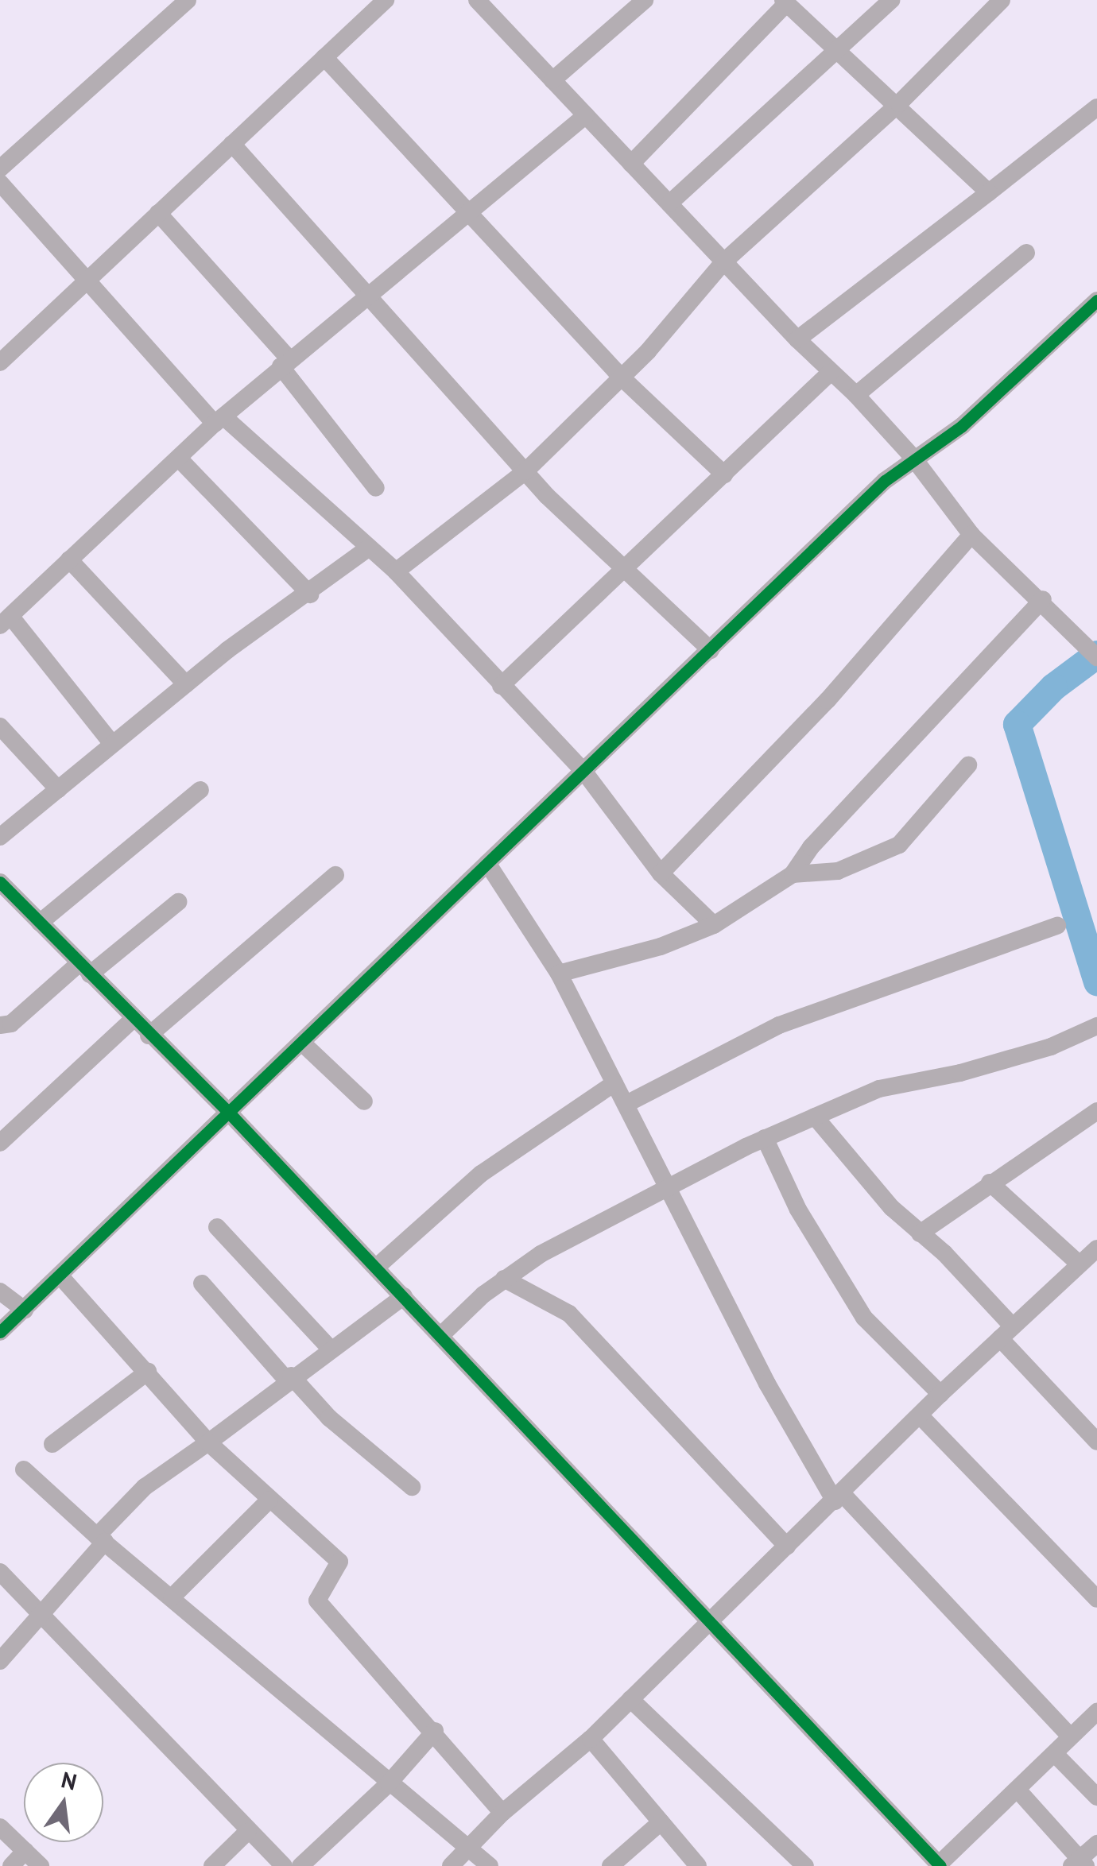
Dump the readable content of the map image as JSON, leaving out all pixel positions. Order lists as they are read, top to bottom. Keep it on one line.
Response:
{"north":"top"}
